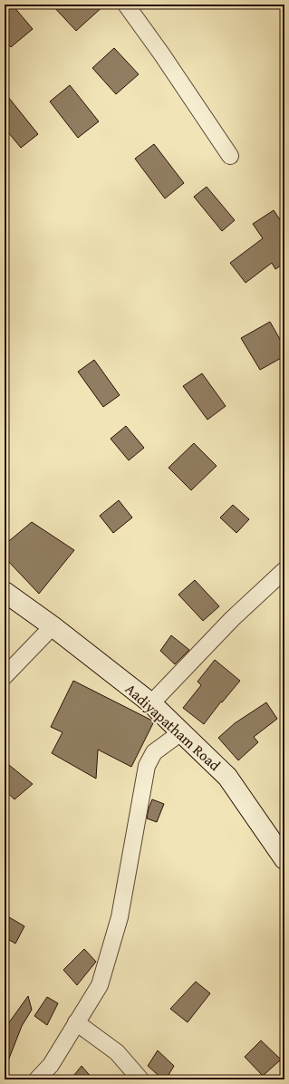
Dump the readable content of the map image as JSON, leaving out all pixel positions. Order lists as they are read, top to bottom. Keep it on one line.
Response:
{"streets":{"street":["Aadiyapatham Road"]}}
